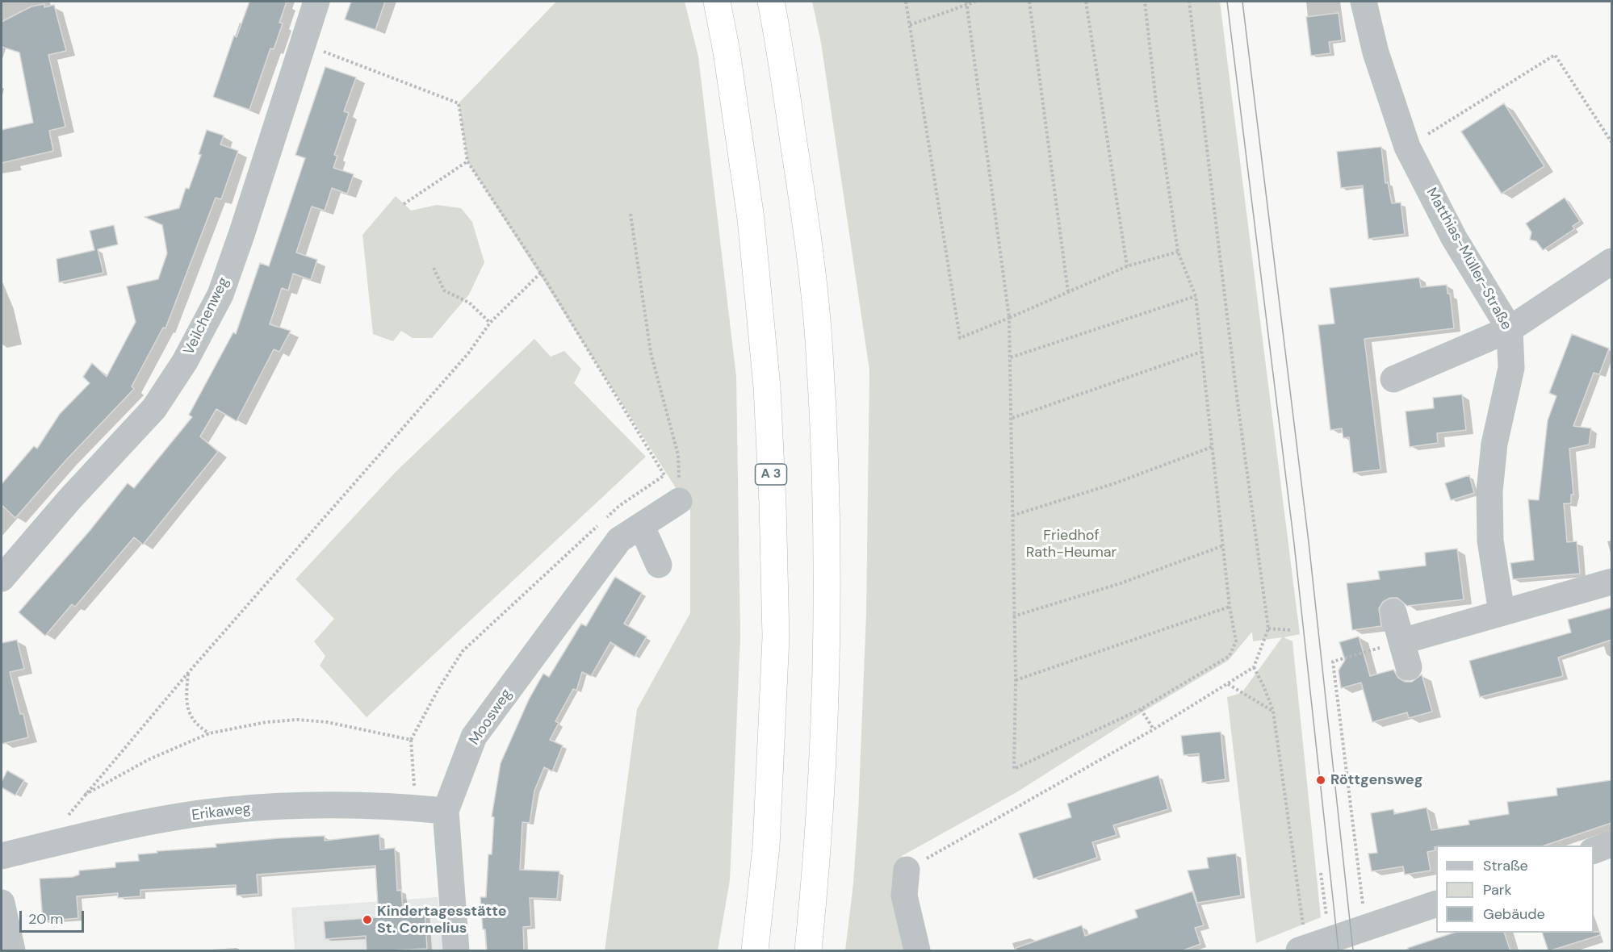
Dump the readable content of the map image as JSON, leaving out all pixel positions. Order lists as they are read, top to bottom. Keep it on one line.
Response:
{"streets":{"highway":["A 3"],"street":["Matthias-Müller-Straße","Veilchenweg","Moosweg","Erikaweg"]},"crossings":[["Moosweg","Erikaweg"]],"parks":["Friedhof Rath-Heumar"],"places":["Röttgensweg","Kindertagesstätte St. Cornelius"],"legend":["Straße","Park","Gebäude"],"scale_bar":"20 m"}
